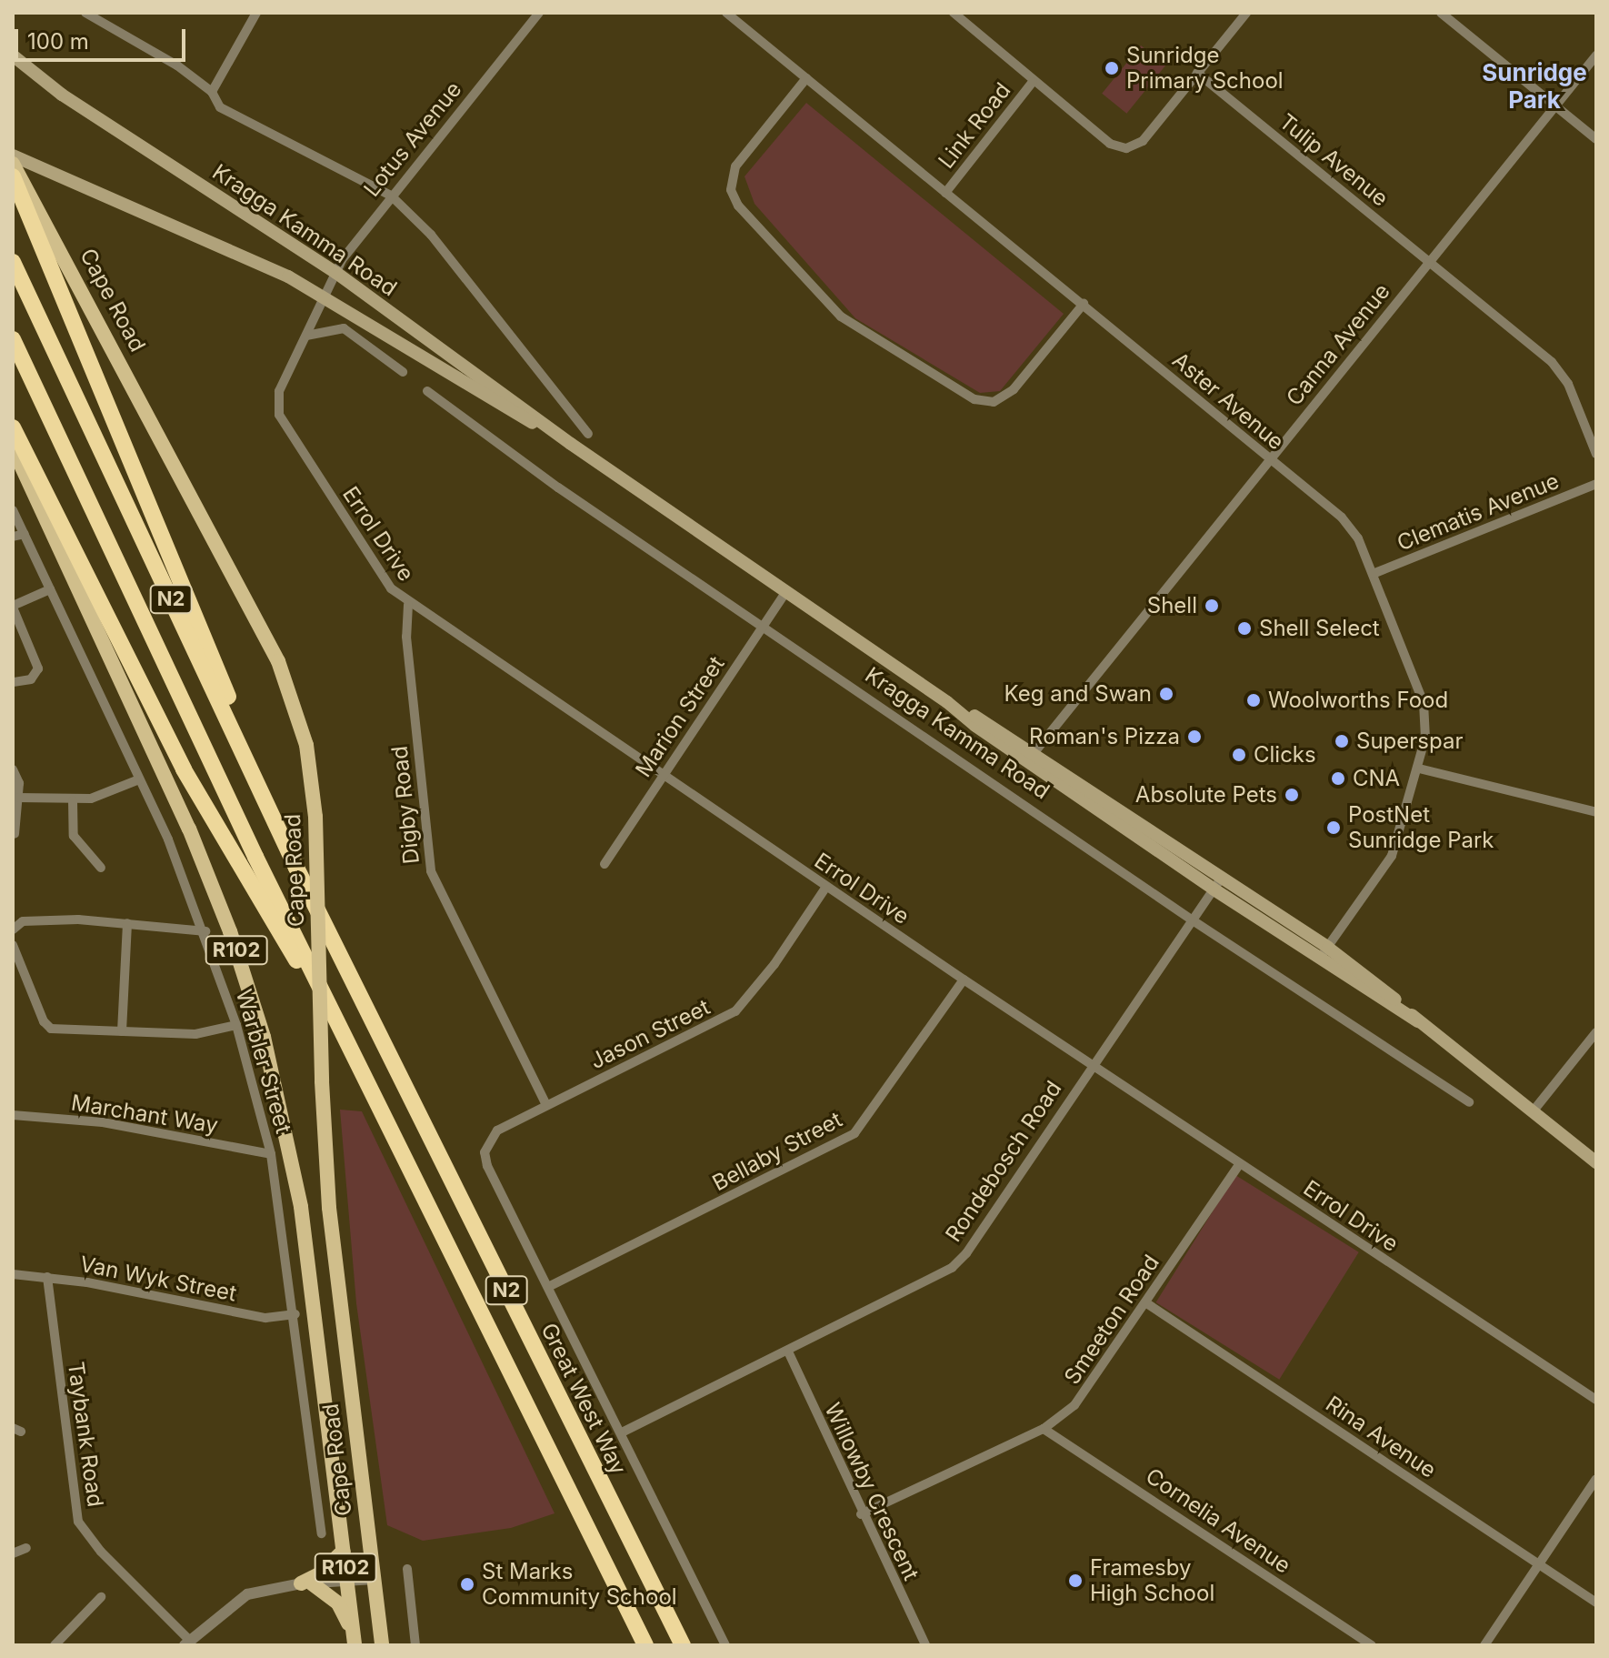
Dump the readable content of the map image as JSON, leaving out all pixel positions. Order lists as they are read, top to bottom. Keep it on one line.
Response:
{"streets":{"highway":["N2","Great West Way"],"main road":["Kragga Kamma Road","Cape Road","R102"],"street":["Link Road","Lotus Avenue","Tulip Avenue","Canna Avenue","Aster Avenue","Clematis Avenue","Errol Drive","Marion Street","Digby Road","Jason Street","Warbler Street","Marchant Way","Bellaby Street","Rondebosch Road","Van Wyk Street","Smeeton Road","Taybank Road","Rina Avenue","Willowby Crescent","Cornelia Avenue"]},"crossings":[["Link Road","Aster Avenue"],["Lotus Avenue","Kragga Kamma Road"],["Lotus Avenue","Errol Drive"],["Tulip Avenue","Canna Avenue"],["Kragga Kamma Road","Canna Avenue"],["Kragga Kamma Road","Aster Avenue"],["Kragga Kamma Road","Errol Drive"],["Kragga Kamma Road","Marion Street"],["Kragga Kamma Road","Rondebosch Road"],["Canna Avenue","Aster Avenue"],["Aster Avenue","Clematis Avenue"],["Errol Drive","Marion Street"],["Errol Drive","Digby Road"],["Errol Drive","Jason Street"],["Errol Drive","Bellaby Street"],["Errol Drive","Rondebosch Road"],["Errol Drive","Smeeton Road"],["N2","Great West Way"],["Digby Road","Jason Street"],["Jason Street","Great West Way"],["Warbler Street","Marchant Way"],["Warbler Street","Van Wyk Street"],["Bellaby Street","Great West Way"],["Rondebosch Road","Great West Way"],["Rondebosch Road","Willowby Crescent"],["Van Wyk Street","Taybank Road"],["Smeeton Road","Rina Avenue"],["Smeeton Road","Willowby Crescent"],["Smeeton Road","Cornelia Avenue"]],"districts":["Sunridge Park"],"places":["Sunridge Primary School","Shell","Shell Select","Keg and Swan","Woolworths Food","Roman's Pizza","Superspar","Clicks","CNA","Absolute Pets","PostNet Sunridge Park","Framesby High School","St Marks Community School"],"scale_bar":"100 m"}
